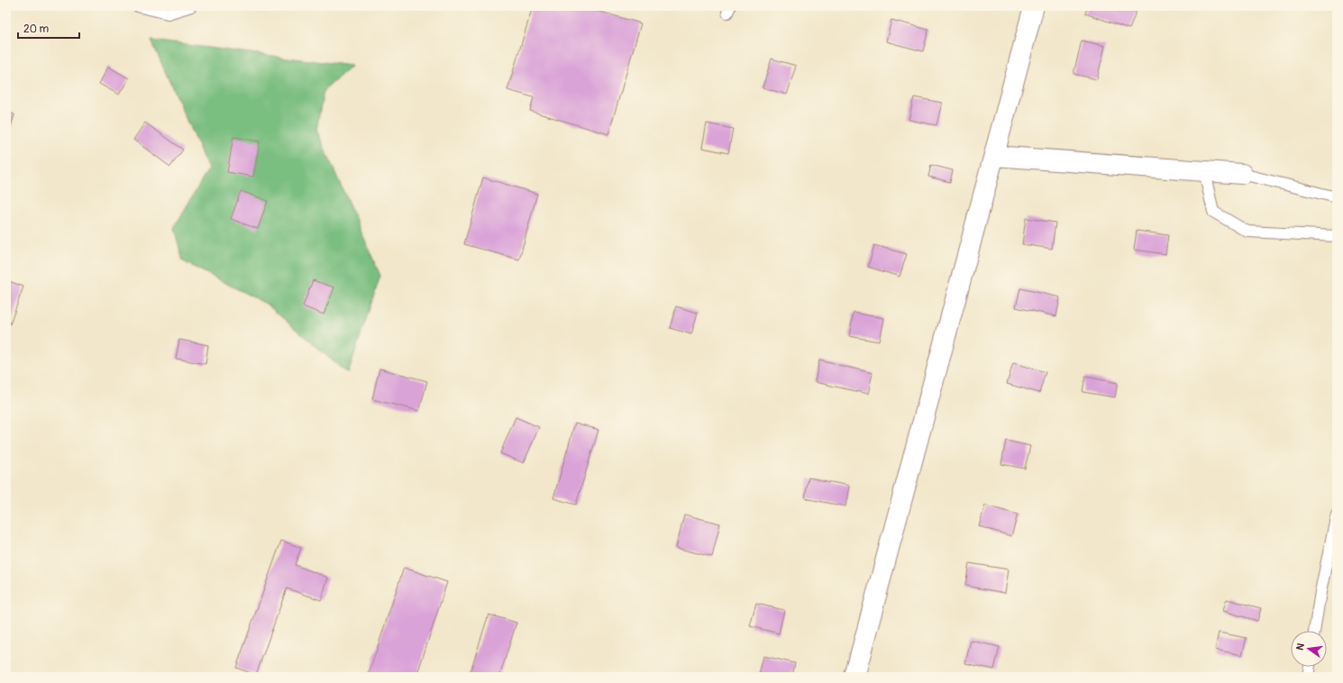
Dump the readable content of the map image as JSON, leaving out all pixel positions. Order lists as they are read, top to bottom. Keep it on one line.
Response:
{"scale_bar":"20 m","north":"left"}
